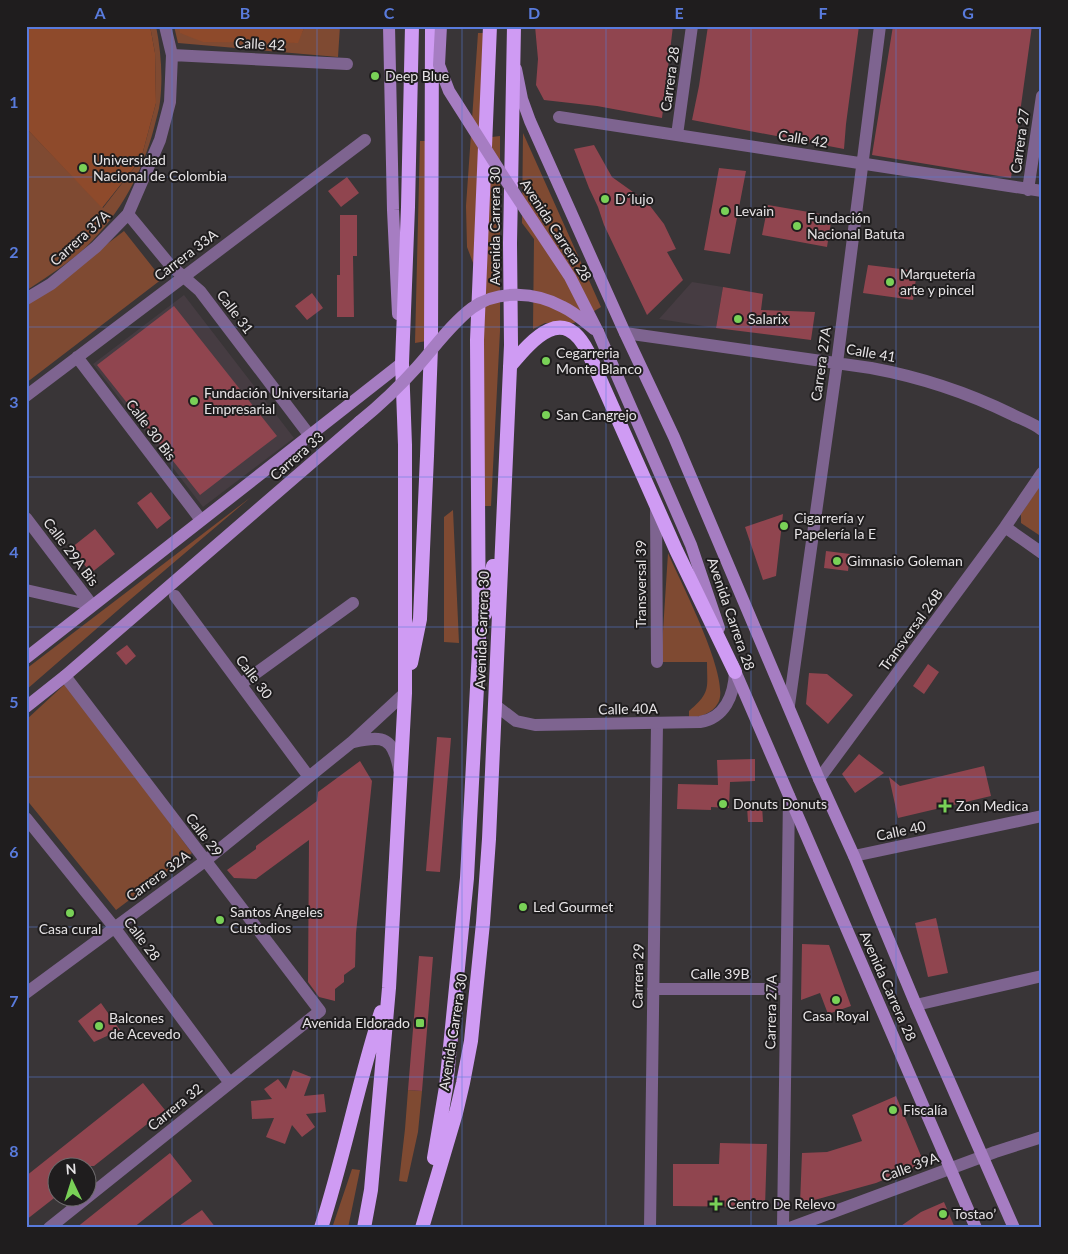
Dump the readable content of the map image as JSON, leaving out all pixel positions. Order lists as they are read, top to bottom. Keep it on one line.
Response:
{"streets":{"highway":["Avenida Carrera 30"],"main road":["Avenida Carrera 28","Carrera 33"],"street":["Calle 42","Carrera 28","Carrera 27","Carrera 37A","Carrera 33A","Calle 31","Calle 41","Carrera 27A","Calle 30 Bis","Calle 29A Bis","Transversal 39","Transversal 26B","Calle 30","Calle 40A","Calle 40","Calle 29","Carrera 32A","Calle 28","Calle 39B","Carrera 29","Carrera 32","Calle 39A"]},"crossings":[["Calle 42","Carrera 28"],["Calle 42","Carrera 27"],["Calle 42","Carrera 27A"],["Avenida Carrera 30","Avenida Carrera 28"],["Avenida Carrera 30","Calle 40A"],["Avenida Carrera 28","Calle 41"],["Avenida Carrera 28","Carrera 27A"],["Avenida Carrera 28","Carrera 33"],["Avenida Carrera 28","Transversal 26B"],["Avenida Carrera 28","Calle 40A"],["Avenida Carrera 28","Calle 40"],["Avenida Carrera 28","Calle 39A"],["Carrera 37A","Calle 31"],["Carrera 33A","Calle 31"],["Carrera 33A","Calle 30 Bis"],["Calle 31","Carrera 33"],["Calle 41","Carrera 27A"],["Carrera 27A","Calle 39B"],["Calle 30 Bis","Carrera 33"],["Carrera 33","Calle 29A Bis"],["Carrera 33","Calle 29"],["Calle 30","Carrera 32A"],["Calle 40A","Carrera 29"],["Calle 29","Carrera 32A"],["Calle 29","Carrera 32"],["Carrera 32A","Calle 28"],["Calle 28","Carrera 32"],["Calle 39B","Carrera 29"]],"places":{"other":["Deep Blue","Universidad Nacional de Colombia","D´lujo","Levain","Fundación Nacional Batuta","Marquetería arte y pincel","Salarix","Cegarreria Monte Blanco","Fundación Universitaria Empresarial","San Cangrejo","Cigarrería y Papelería la E","Gimnasio Goleman","Donuts Donuts","Led Gourmet","Casa cural","Santos Ángeles Custodios","Casa Royal","Balcones de Acevedo","Fiscalía","Tostao’"],"health":["Zon Medica","Centro De Relevo"],"transit":["Avenida Eldorado"]},"north":"top","grid":{"columns":["A","B","C","D","E","F","G"],"rows":["1","2","3","4","5","6","7","8"]}}
